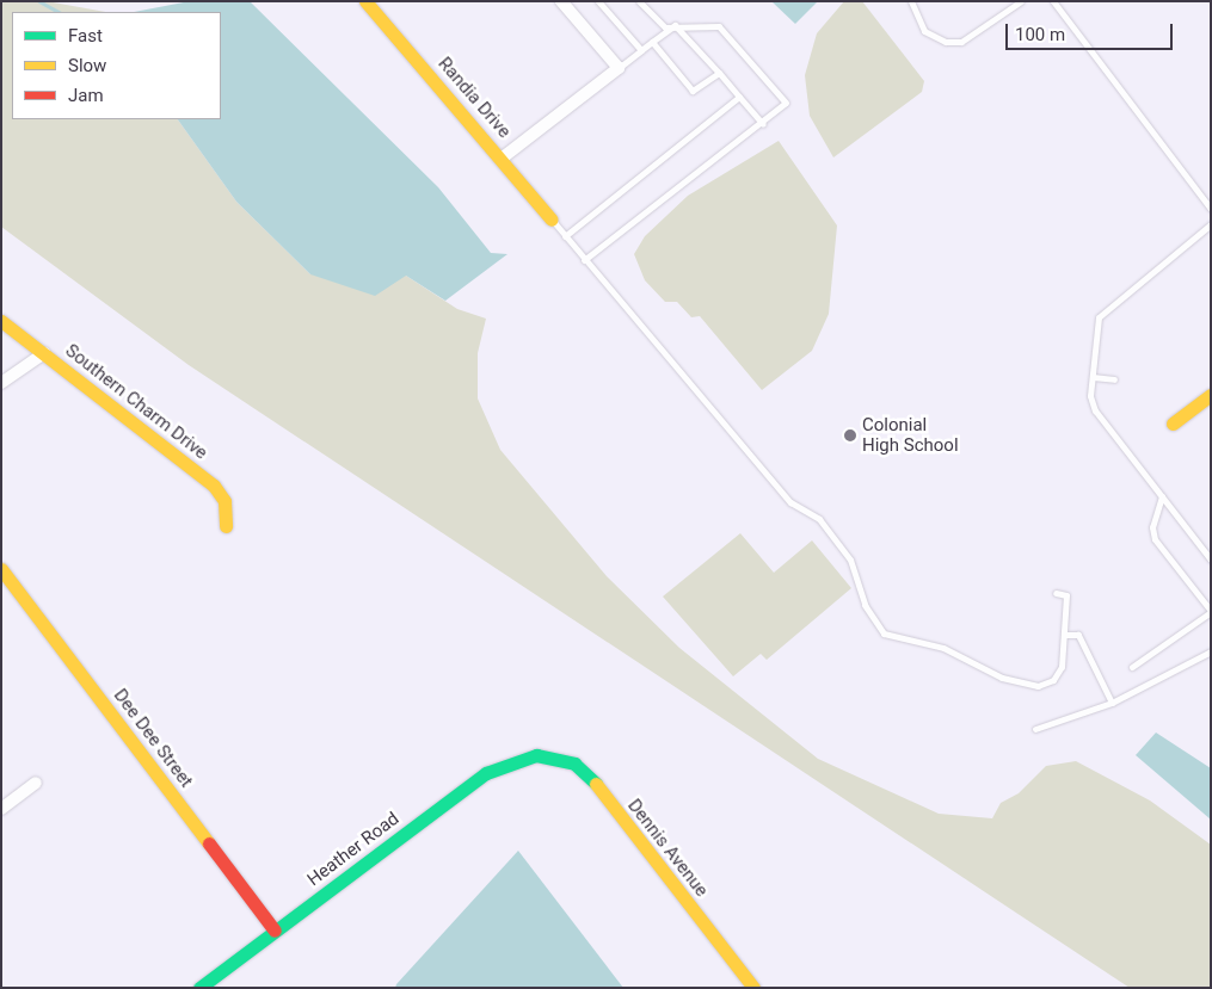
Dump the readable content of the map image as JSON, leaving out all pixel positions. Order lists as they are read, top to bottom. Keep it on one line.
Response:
{"streets":{"street":["Randia Drive","Southern Charm Drive","Dee Dee Street","Dennis Avenue","Heather Road"]},"crossings":[["Dee Dee Street","Heather Road"],["Dennis Avenue","Heather Road"]],"places":["Colonial High School"],"legend":["Fast","Slow","Jam"],"scale_bar":"100 m"}
